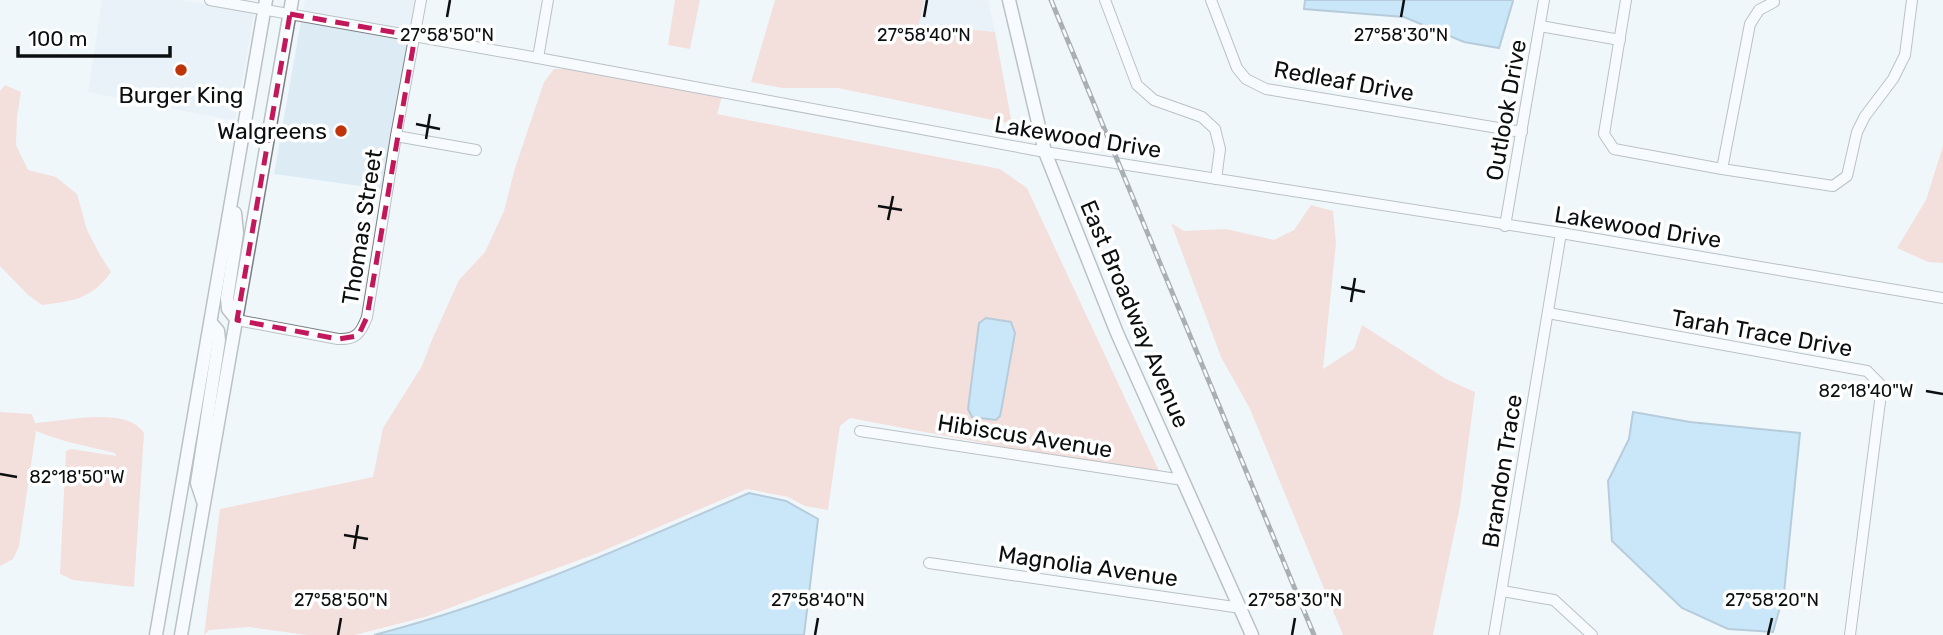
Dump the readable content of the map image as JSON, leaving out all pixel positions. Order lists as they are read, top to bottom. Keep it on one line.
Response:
{"streets":{"main road":["East Broadway Avenue"],"street":["Redleaf Drive","Outlook Drive","Lakewood Drive","Thomas Street","Tarah Trace Drive","Hibiscus Avenue","Brandon Trace","Magnolia Avenue"]},"crossings":[["Redleaf Drive","Outlook Drive"],["Outlook Drive","Lakewood Drive"],["Lakewood Drive","Thomas Street"],["Lakewood Drive","East Broadway Avenue"],["Lakewood Drive","Brandon Trace"],["East Broadway Avenue","Hibiscus Avenue"],["East Broadway Avenue","Magnolia Avenue"],["Tarah Trace Drive","Brandon Trace"]],"places":["Burger King","Walgreens"],"scale_bar":"100 m","coordinates":["27°58'50\"N","27°58'40\"N","27°58'30\"N","82°18'40\"W","82°18'50\"W","27°58'20\"N"]}
